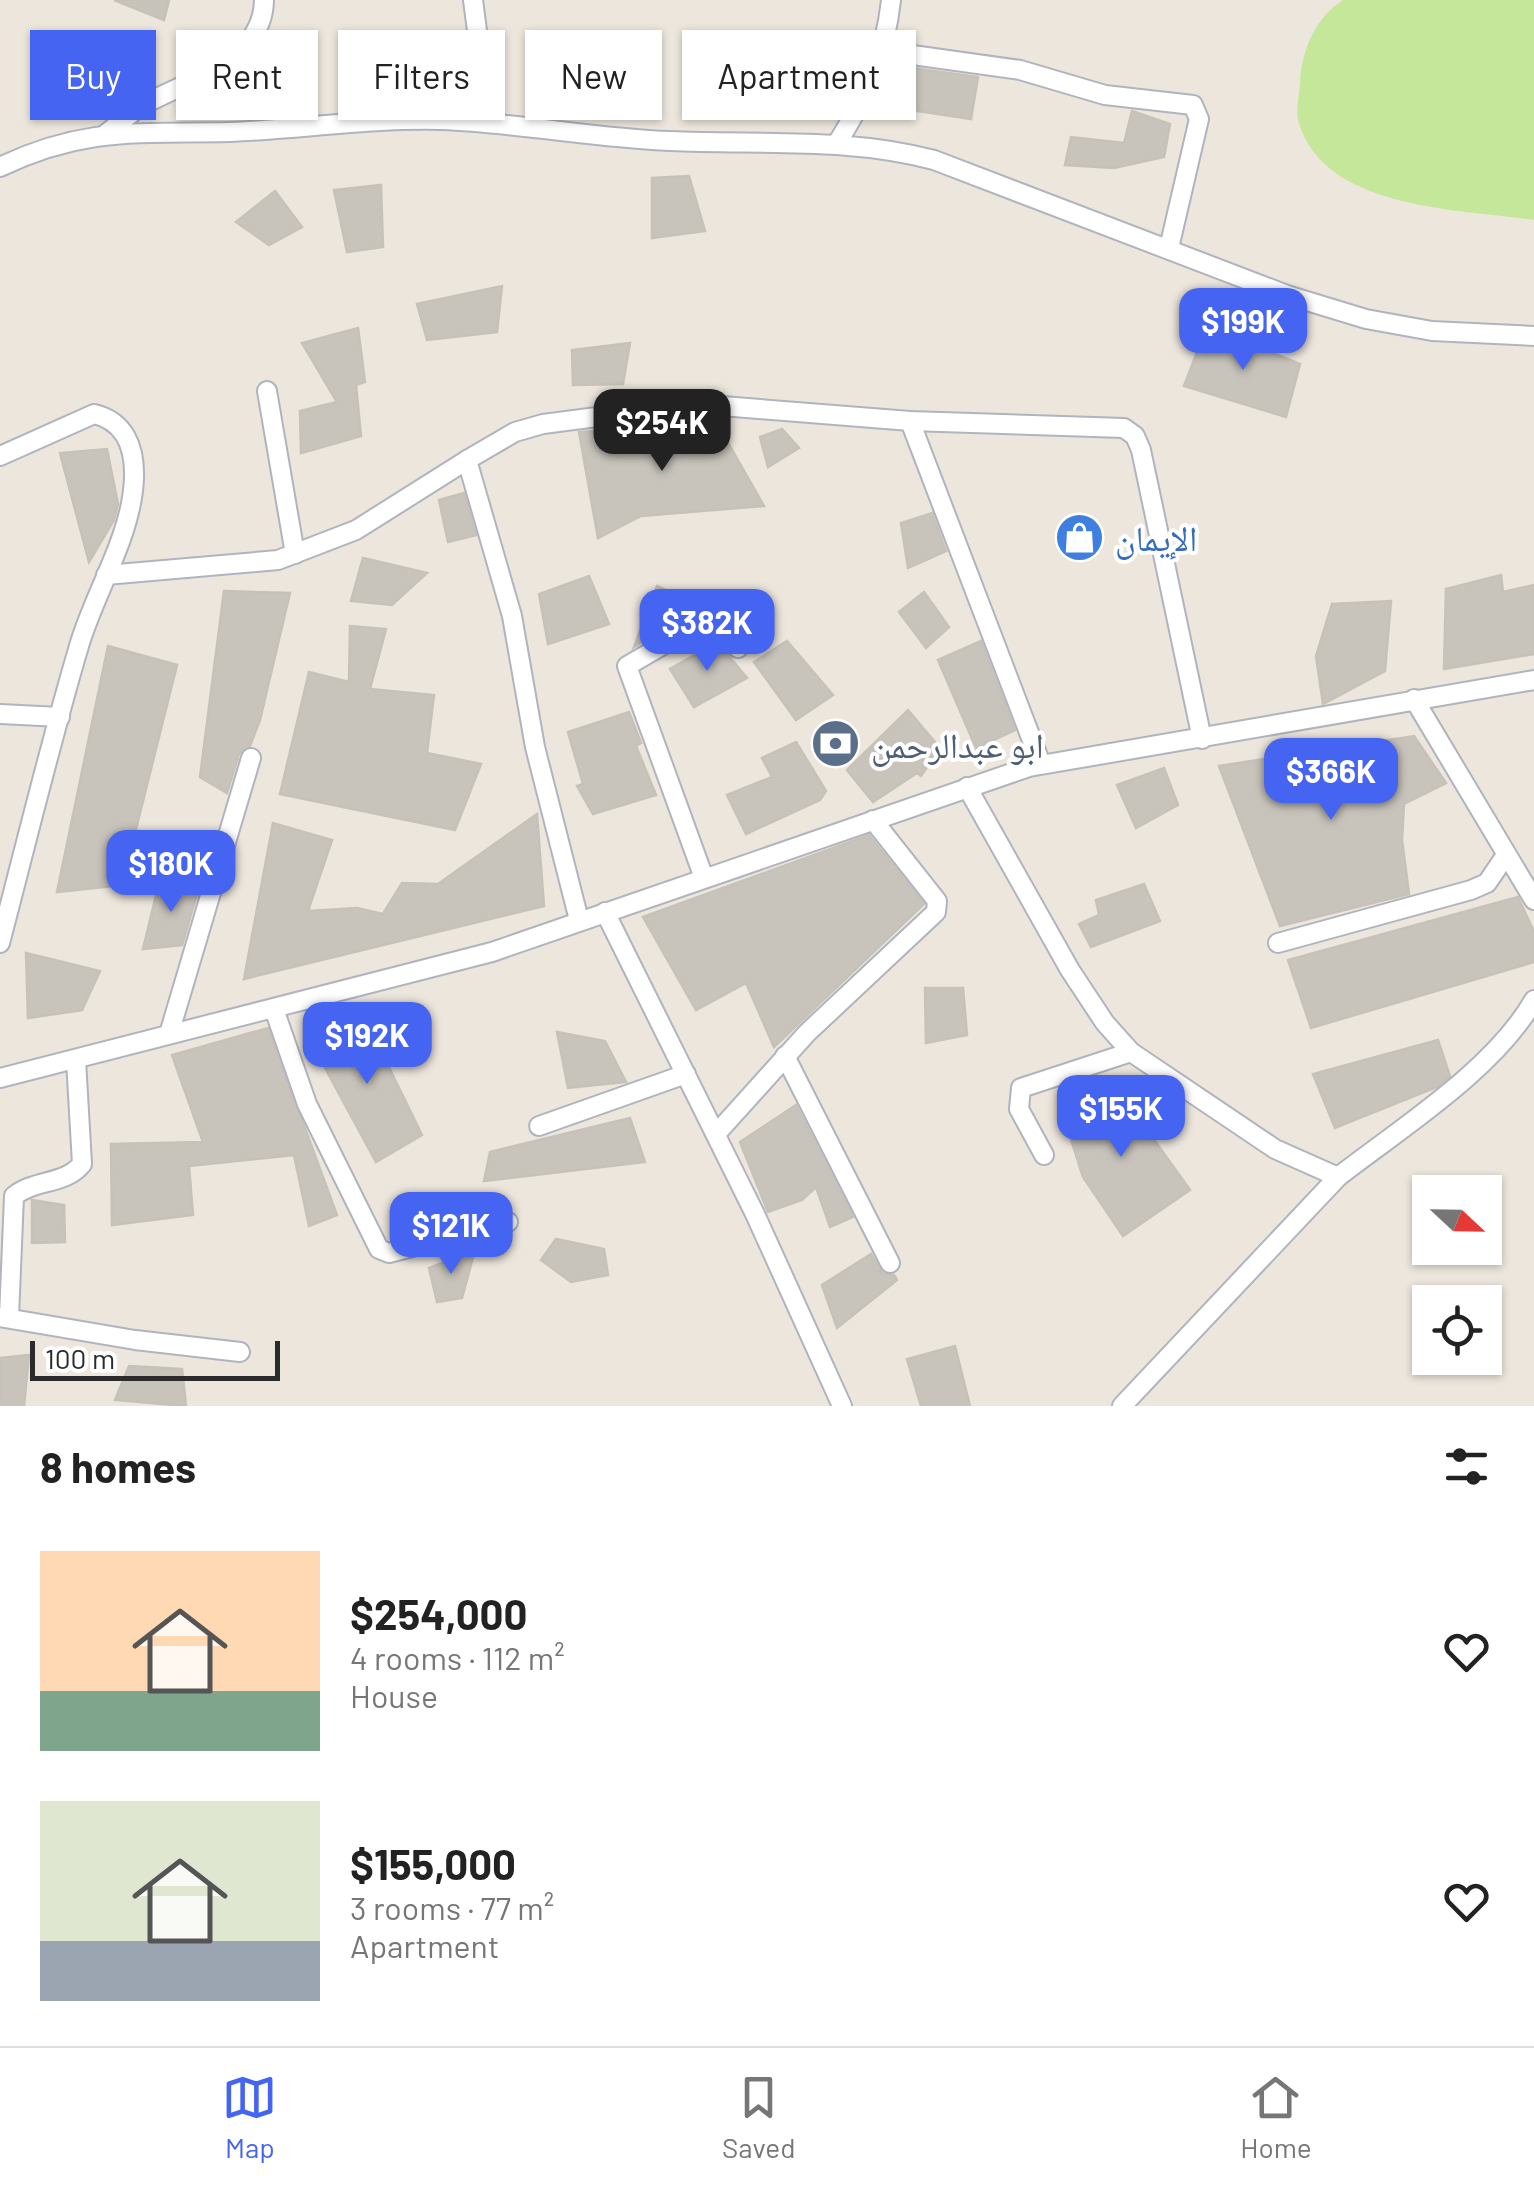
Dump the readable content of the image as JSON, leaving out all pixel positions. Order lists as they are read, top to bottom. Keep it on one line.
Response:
{"places":{"shop":["الإيمان"],"bank":["ابو عبدالرحمن"]},"scale_bar":"100 m","north":"right","page":{"chip":["Buy","Rent","Filters","New","Apartment"],"price":["$199K","$254K","$382K","$366K","$180K","$192K","$155K","$121K"],"scale":"100 m","heading":"8 homes","list":[{"name":"$254,000","note":"4 rooms · 112 m² · House"},{"name":"$155,000","note":"3 rooms · 77 m² · Apartment"}],"tabs":["Map","Saved","Home"]}}
